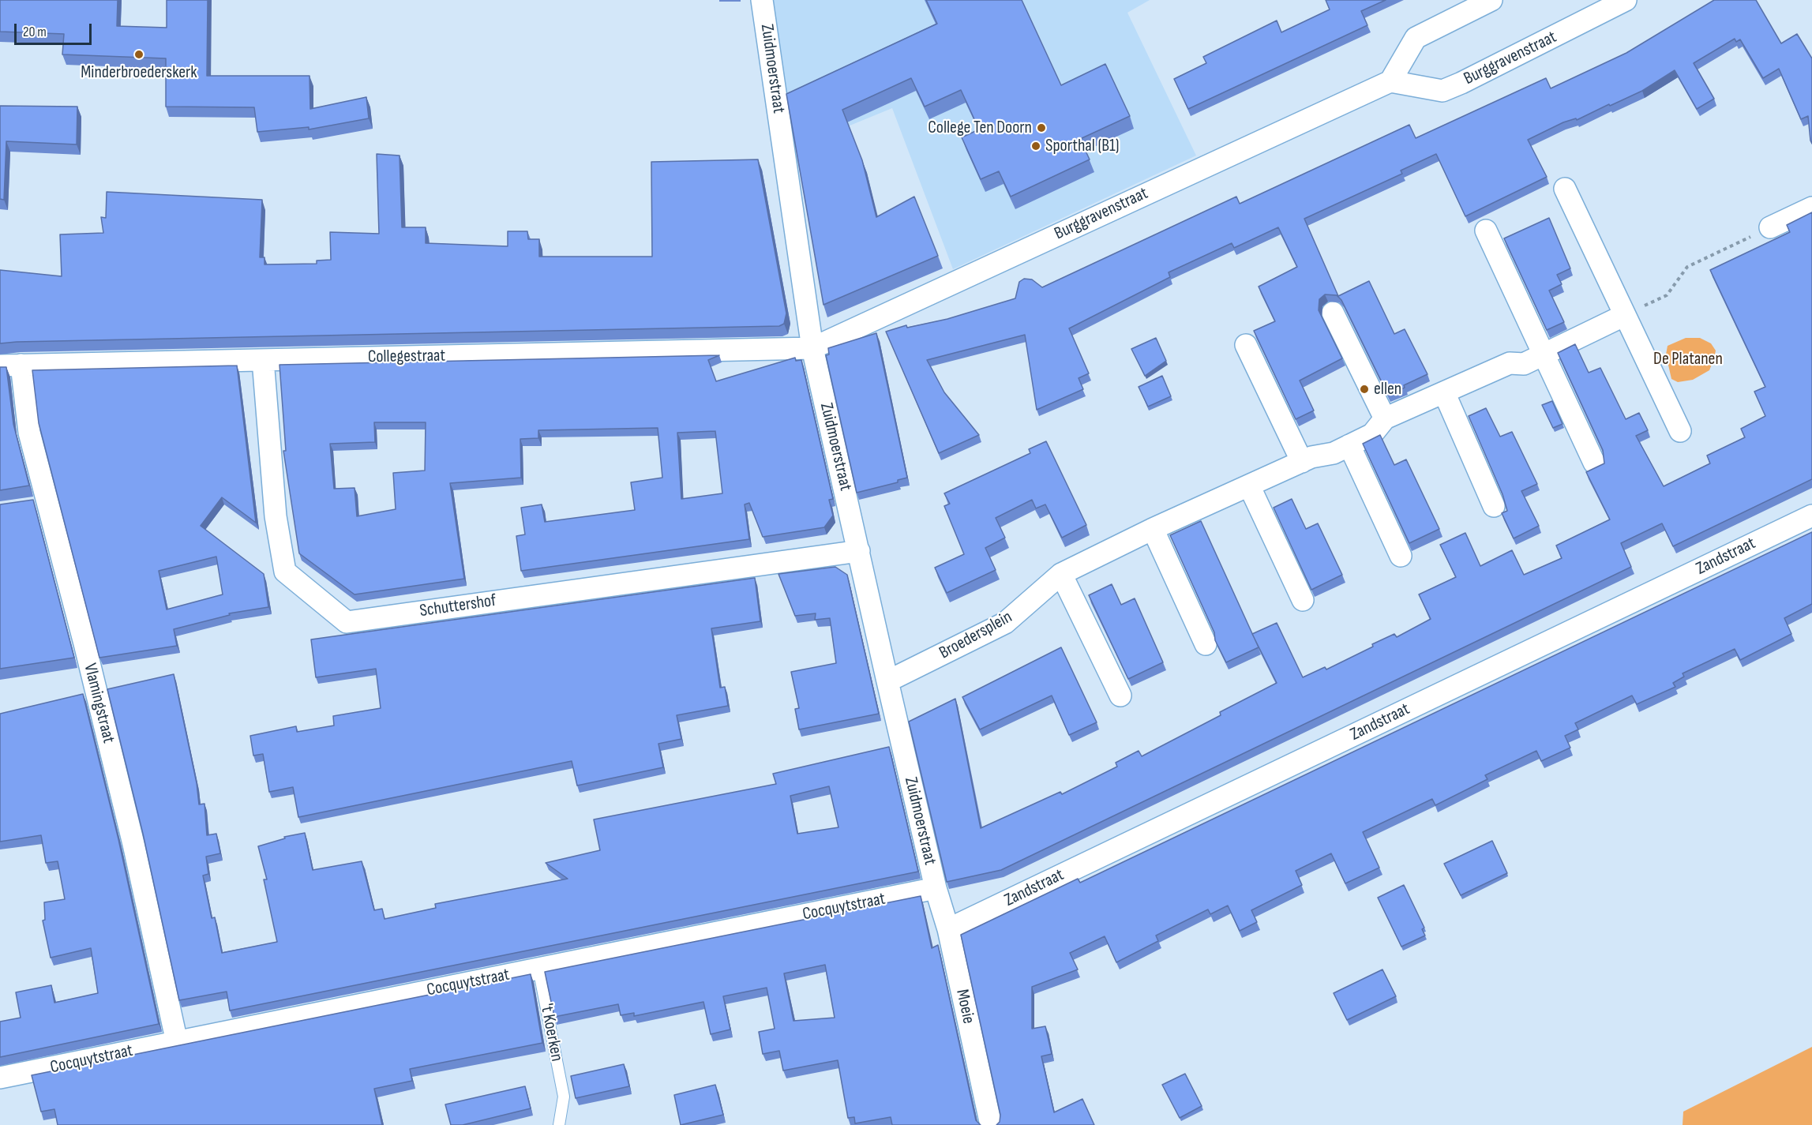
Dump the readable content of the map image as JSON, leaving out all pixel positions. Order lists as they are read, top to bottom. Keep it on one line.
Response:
{"streets":{"street":["Burggravenstraat","Zuidmoerstraat","Collegestraat","Zandstraat","Schuttershof","Broedersplein","Vlamingstraat","Cocquytstraat","Moeie"],"lane":["'t Koerken"]},"crossings":[["Burggravenstraat","Zuidmoerstraat"],["Burggravenstraat","Collegestraat"],["Zuidmoerstraat","Collegestraat"],["Zuidmoerstraat","Schuttershof"],["Zuidmoerstraat","Broedersplein"],["Zuidmoerstraat","Cocquytstraat"],["Zuidmoerstraat","Moeie"],["Collegestraat","Schuttershof"],["Collegestraat","Vlamingstraat"],["Zandstraat","Moeie"],["Vlamingstraat","Cocquytstraat"],["Cocquytstraat","Moeie"],["Cocquytstraat","'t Koerken"]],"parks":["De Platanen"],"places":["Minderbroederskerk","College Ten Doorn","Sporthal (B1)","ellen"],"scale_bar":"20 m"}
